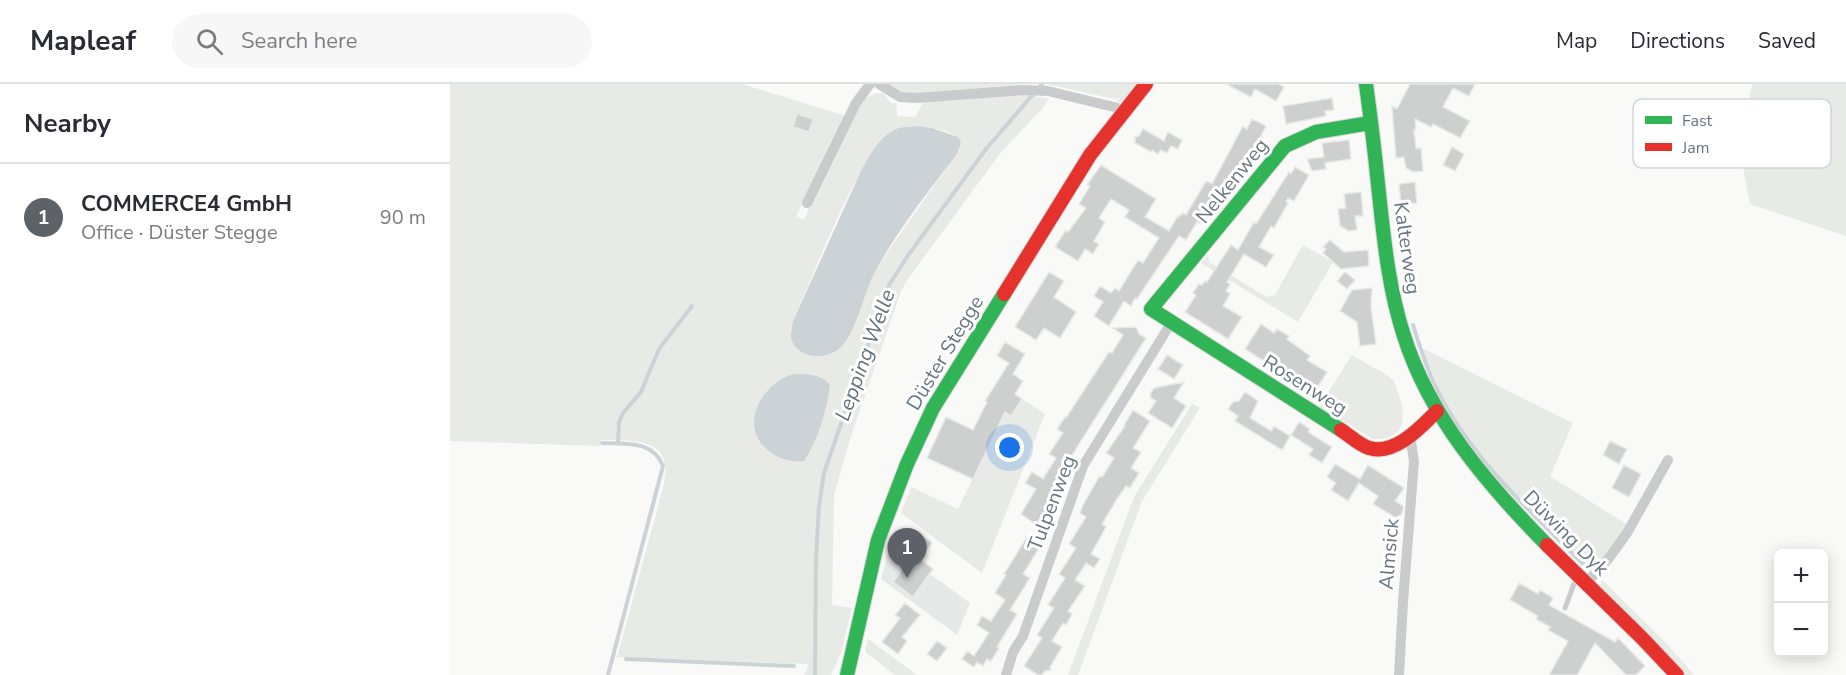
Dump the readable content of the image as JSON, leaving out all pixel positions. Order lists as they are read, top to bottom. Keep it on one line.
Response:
{"streets":{"street":["Nelkenweg","Kalterweg","Düster Stegge","Rosenweg","Tulpenweg","Düwing Dyk","Almsick"]},"crossings":[["Nelkenweg","Kalterweg"],["Nelkenweg","Rosenweg"],["Kalterweg","Rosenweg"],["Kalterweg","Düwing Dyk"],["Rosenweg","Tulpenweg"],["Rosenweg","Düwing Dyk"],["Rosenweg","Almsick"]],"water":["Lepping Welle"],"legend":["Fast","Jam"],"page":{"header":"Mapleaf","search":"Search here","nav":["Map","Directions","Saved"],"heading":"Nearby","list":[{"mark":"1","name":"COMMERCE4 GmbH","note":"Office · Düster Stegge","value":"90 m"}],"pins":"1","map_buttons":["+","−"]}}
